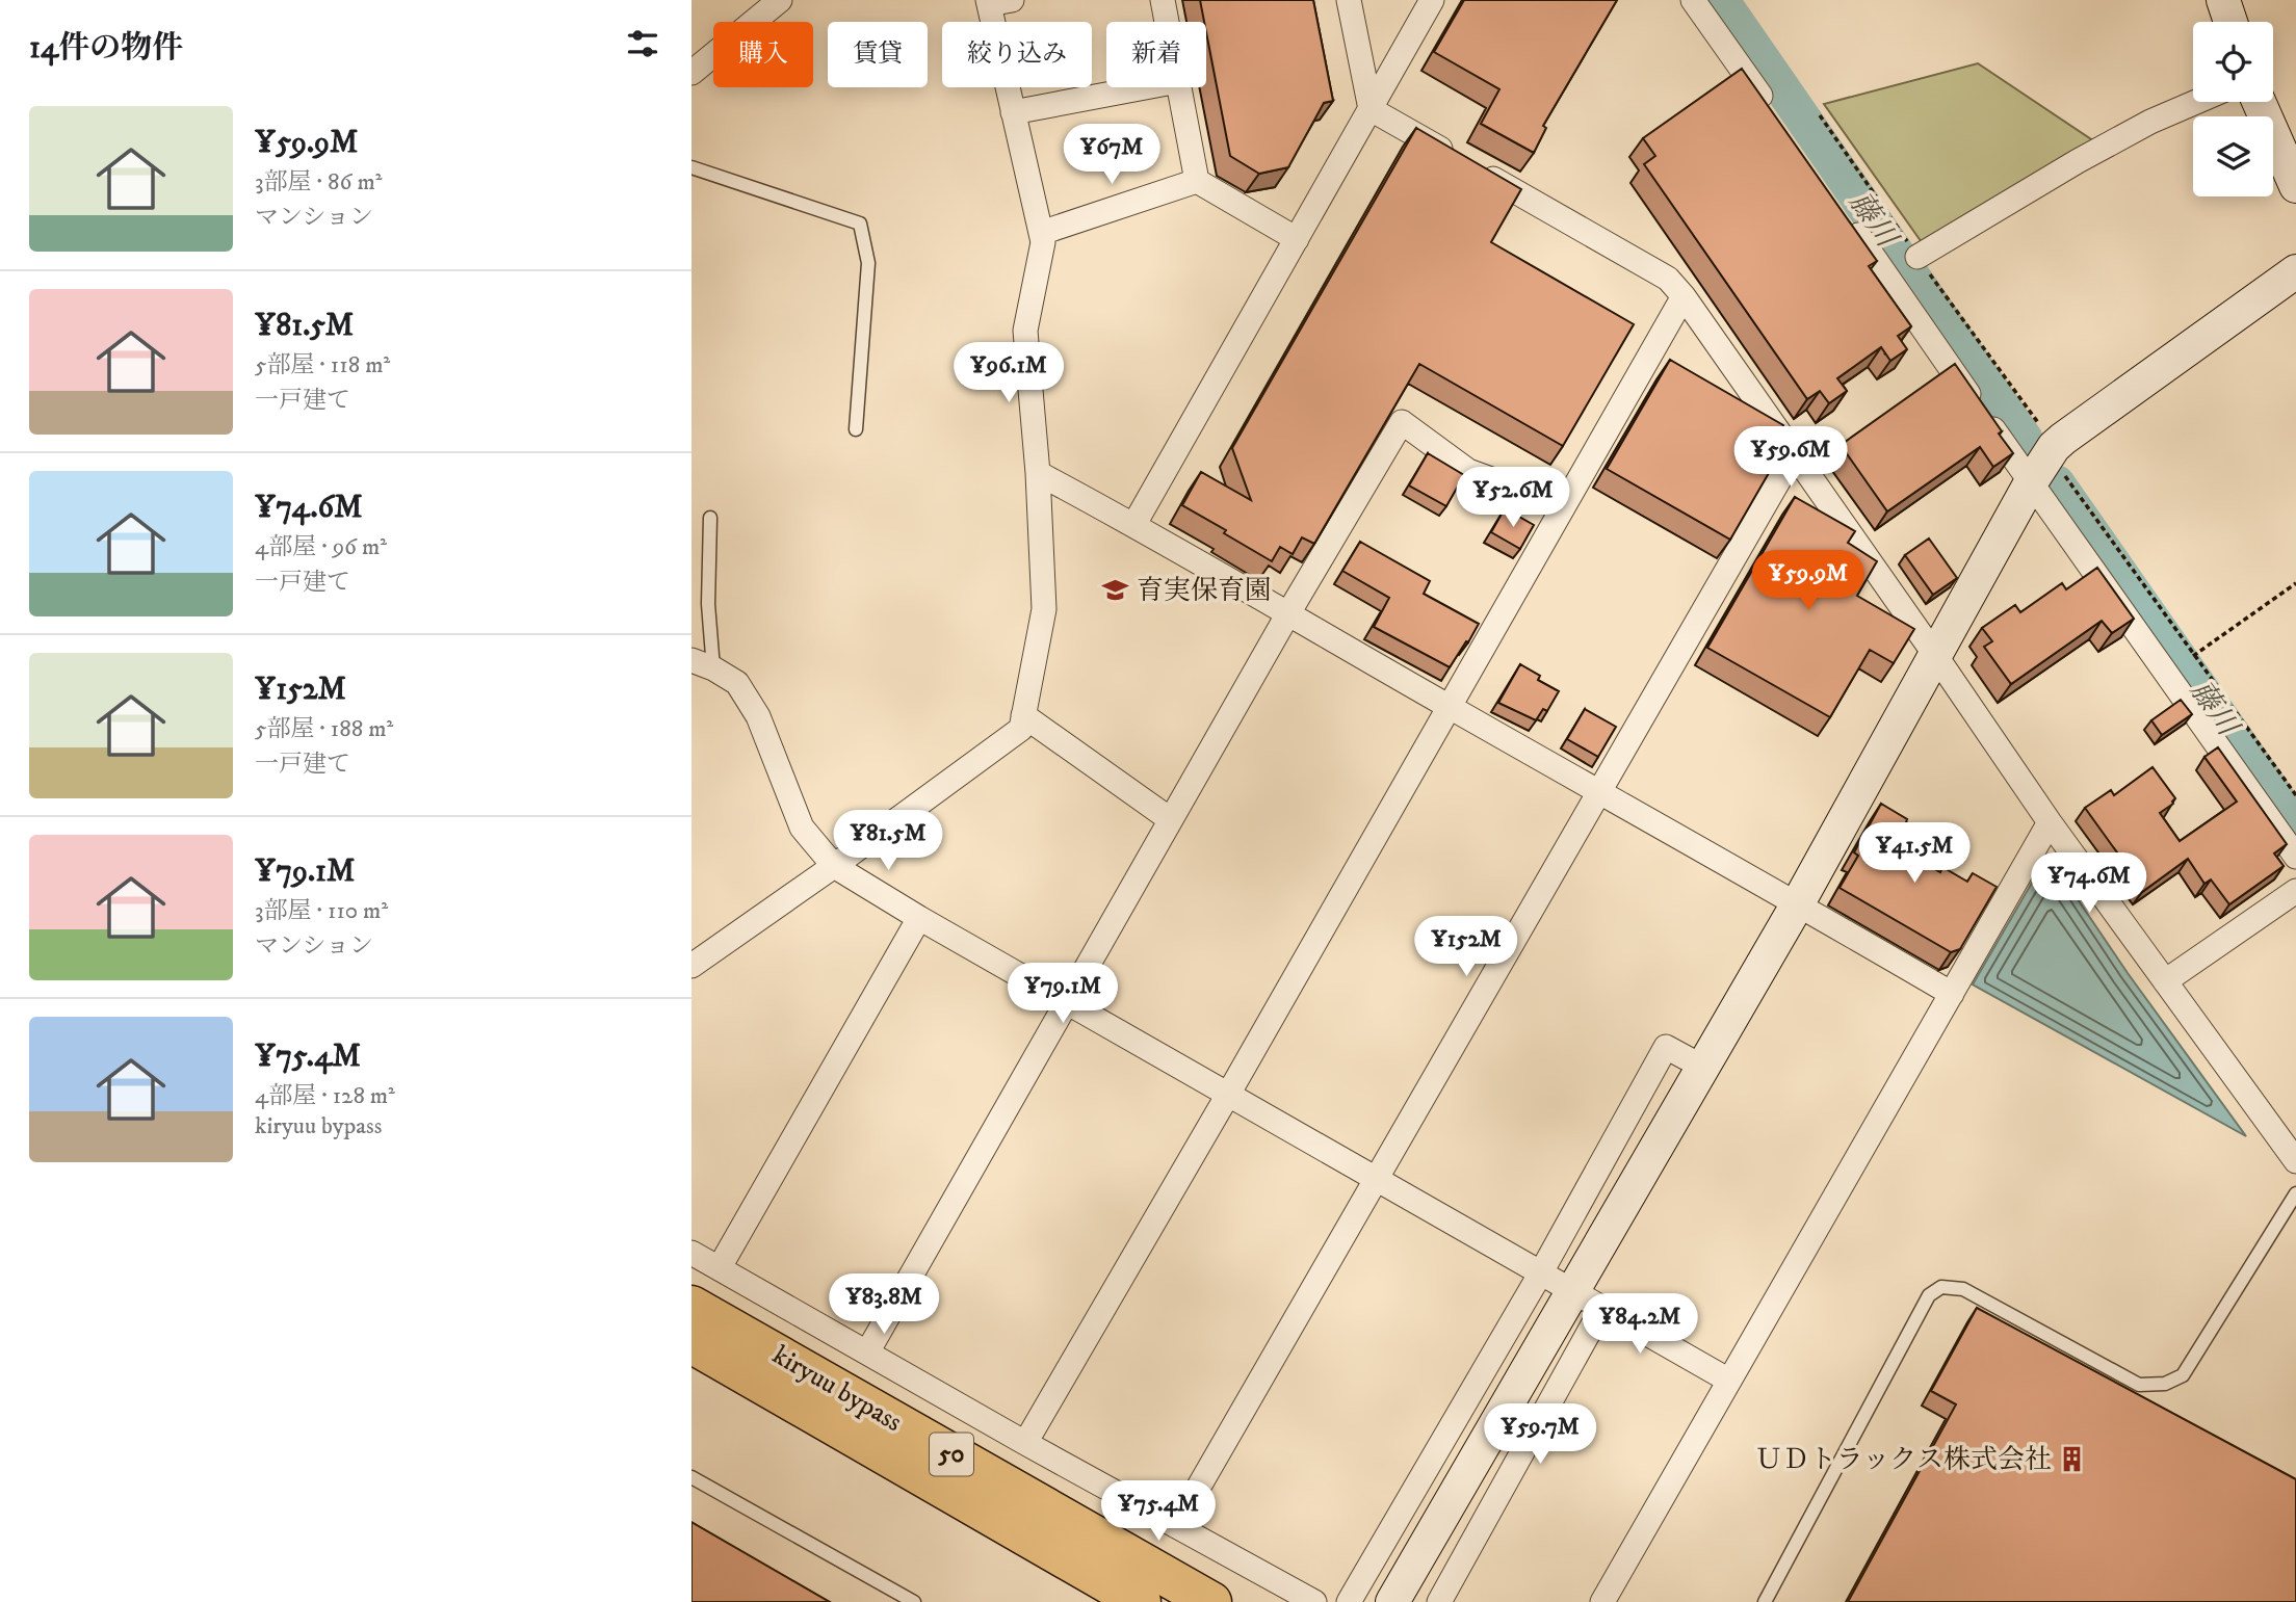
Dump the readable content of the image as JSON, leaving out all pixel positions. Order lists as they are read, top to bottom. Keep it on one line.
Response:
{"streets":{"highway":["kiryuu bypass","50"]},"water":["藤川"],"places":{"school or university":["育実保育園"],"building":["ＵＤトラックス株式会社"]},"page":{"heading":"14件の物件","chip":["購入","賃貸","絞り込み","新着"],"list":[{"name":"¥59.9M","note":"3部屋 · 86 m² · マンション"},{"name":"¥81.5M","note":"5部屋 · 118 m² · 一戸建て"},{"name":"¥74.6M","note":"4部屋 · 96 m² · 一戸建て"},{"name":"¥152M","note":"5部屋 · 188 m² · 一戸建て"},{"name":"¥79.1M","note":"3部屋 · 110 m² · マンション"},{"name":"¥75.4M","note":"4部屋 · 128 m² · kiryuu bypass"}],"price":["¥67M","¥96.1M","¥59.6M","¥52.6M","¥59.9M","¥81.5M","¥41.5M","¥74.6M","¥152M","¥79.1M","¥83.8M","¥84.2M","¥59.7M","¥75.4M"]}}
